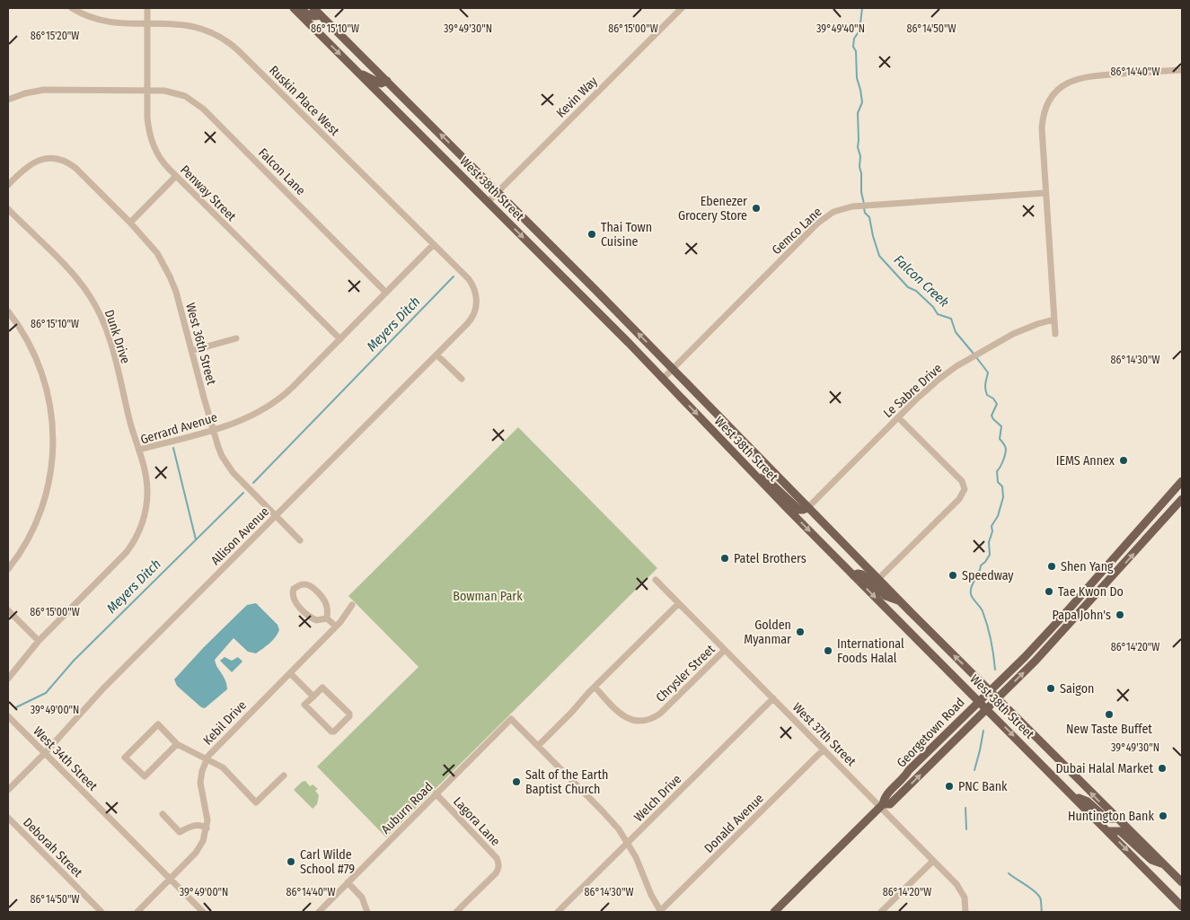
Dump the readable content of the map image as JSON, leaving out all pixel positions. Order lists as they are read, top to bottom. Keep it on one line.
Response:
{"streets":{"main road":["West 38th Street","Georgetown Road"],"street":["Kevin Way","Ruskin Place West","Falcon Lane","Penway Street","Gemco Lane","Dunk Drive","West 36th Street","Le Sabre Drive","Gerrard Avenue","Allison Avenue","Chrysler Street","Kebil Drive","West 37th Street","West 34th Street","Welch Drive","Auburn Road","Lagora Lane","Donald Avenue","Deborah Street"]},"crossings":[["Kevin Way","West 38th Street"],["Ruskin Place West","Penway Street"],["Ruskin Place West","Gerrard Avenue"],["Ruskin Place West","Allison Avenue"],["Falcon Lane","Penway Street"],["Falcon Lane","Gerrard Avenue"],["West 38th Street","Gemco Lane"],["West 38th Street","Le Sabre Drive"],["West 38th Street","Georgetown Road"],["Penway Street","Gerrard Avenue"],["Dunk Drive","Gerrard Avenue"],["West 36th Street","Gerrard Avenue"],["West 36th Street","Allison Avenue"],["Allison Avenue","West 34th Street"],["Chrysler Street","West 37th Street"],["Kebil Drive","West 34th Street"],["Georgetown Road","West 37th Street"],["West 37th Street","Welch Drive"],["West 37th Street","Donald Avenue"],["Auburn Road","Lagora Lane"]],"water":["Falcon Creek","Meyers Ditch"],"parks":["Bowman Park"],"places":["Ebenezer Grocery Store","Thai Town Cuisine","IEMS Annex","Patel Brothers","Shen Yang","Speedway","Tae Kwon Do","Papa John's","Golden Myanmar","International Foods Halal","Saigon","New Taste Buffet","Dubai Halal Market","Salt of the Earth Baptist Church","PNC Bank","Huntington Bank","Carl Wilde School #79"],"coordinates":["86°15'10\"W","86°15'00\"W","86°14'50\"W","39°49'30\"N","39°49'40\"N","86°15'20\"W","86°14'40\"W","86°14'30\"W","86°14'20\"W","39°49'00\"N"]}
